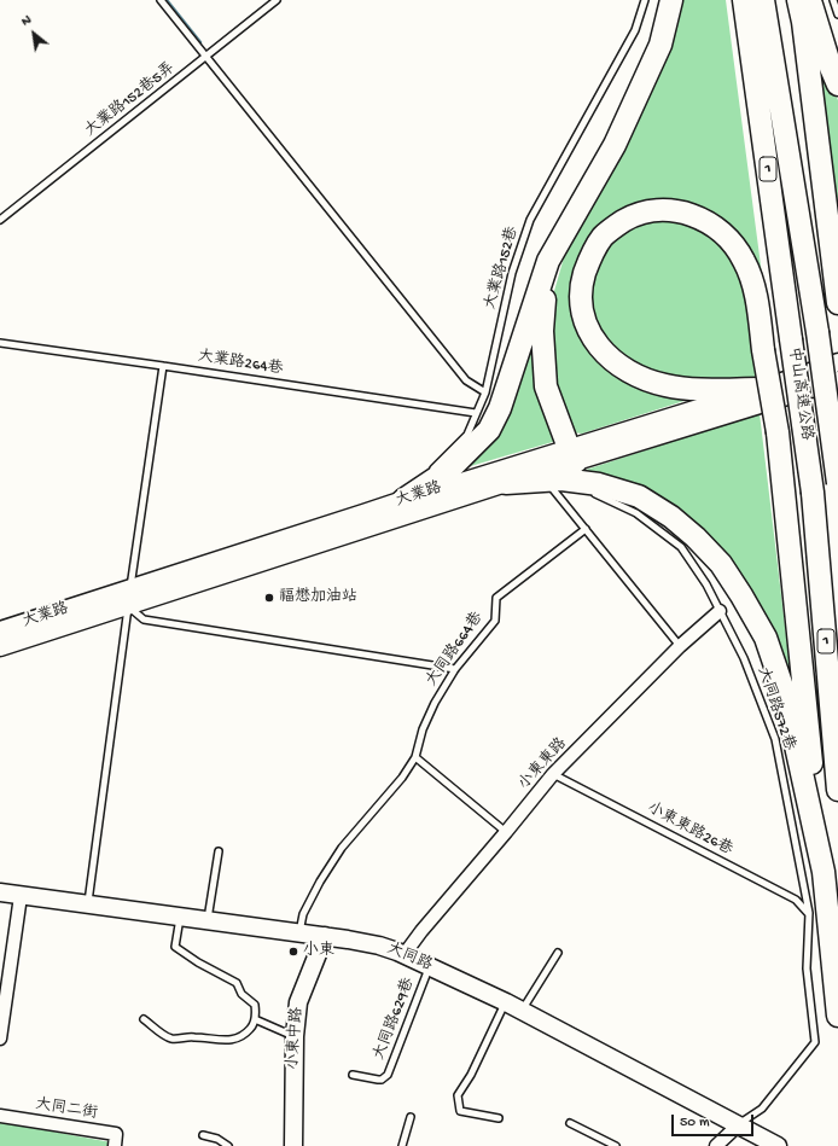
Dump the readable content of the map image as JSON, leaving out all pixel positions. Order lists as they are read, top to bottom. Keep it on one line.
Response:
{"streets":{"highway":["1","中山高速公路"],"main road":["大業路","大同路","小東中路"],"street":["小東東路","大同二街"],"lane":["大業路152巷5弄","大業路152巷","大業路264巷","大同路664巷","大同路572巷","小東東路26巷","大同路629巷"]},"crossings":[["大業路152巷","大業路264巷"],["大同路664巷","大同路"],["大同路572巷","小東東路"],["大同路572巷","小東東路26巷"],["大同路572巷","大同路"],["小東東路","小東東路26巷"],["小東東路","大同路"],["大同路","大同路629巷"],["大同路","小東中路"]],"places":["福懋加油站","小東"],"scale_bar":"50 m","north":"top left"}
